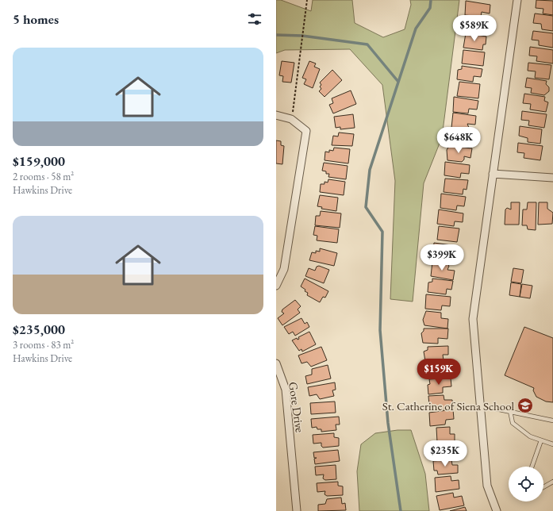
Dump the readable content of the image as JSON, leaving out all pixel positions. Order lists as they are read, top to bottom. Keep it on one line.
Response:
{"streets":{"street":["Gore Drive"]},"places":{"school or university":["St. Catherine of Siena School"]},"page":{"heading":"5 homes","price":["$589K","$648K","$399K","$159K","$235K"],"list":[{"name":"$159,000","note":"2 rooms · 58 m² · Hawkins Drive"},{"name":"$235,000","note":"3 rooms · 83 m² · Hawkins Drive"}]}}
